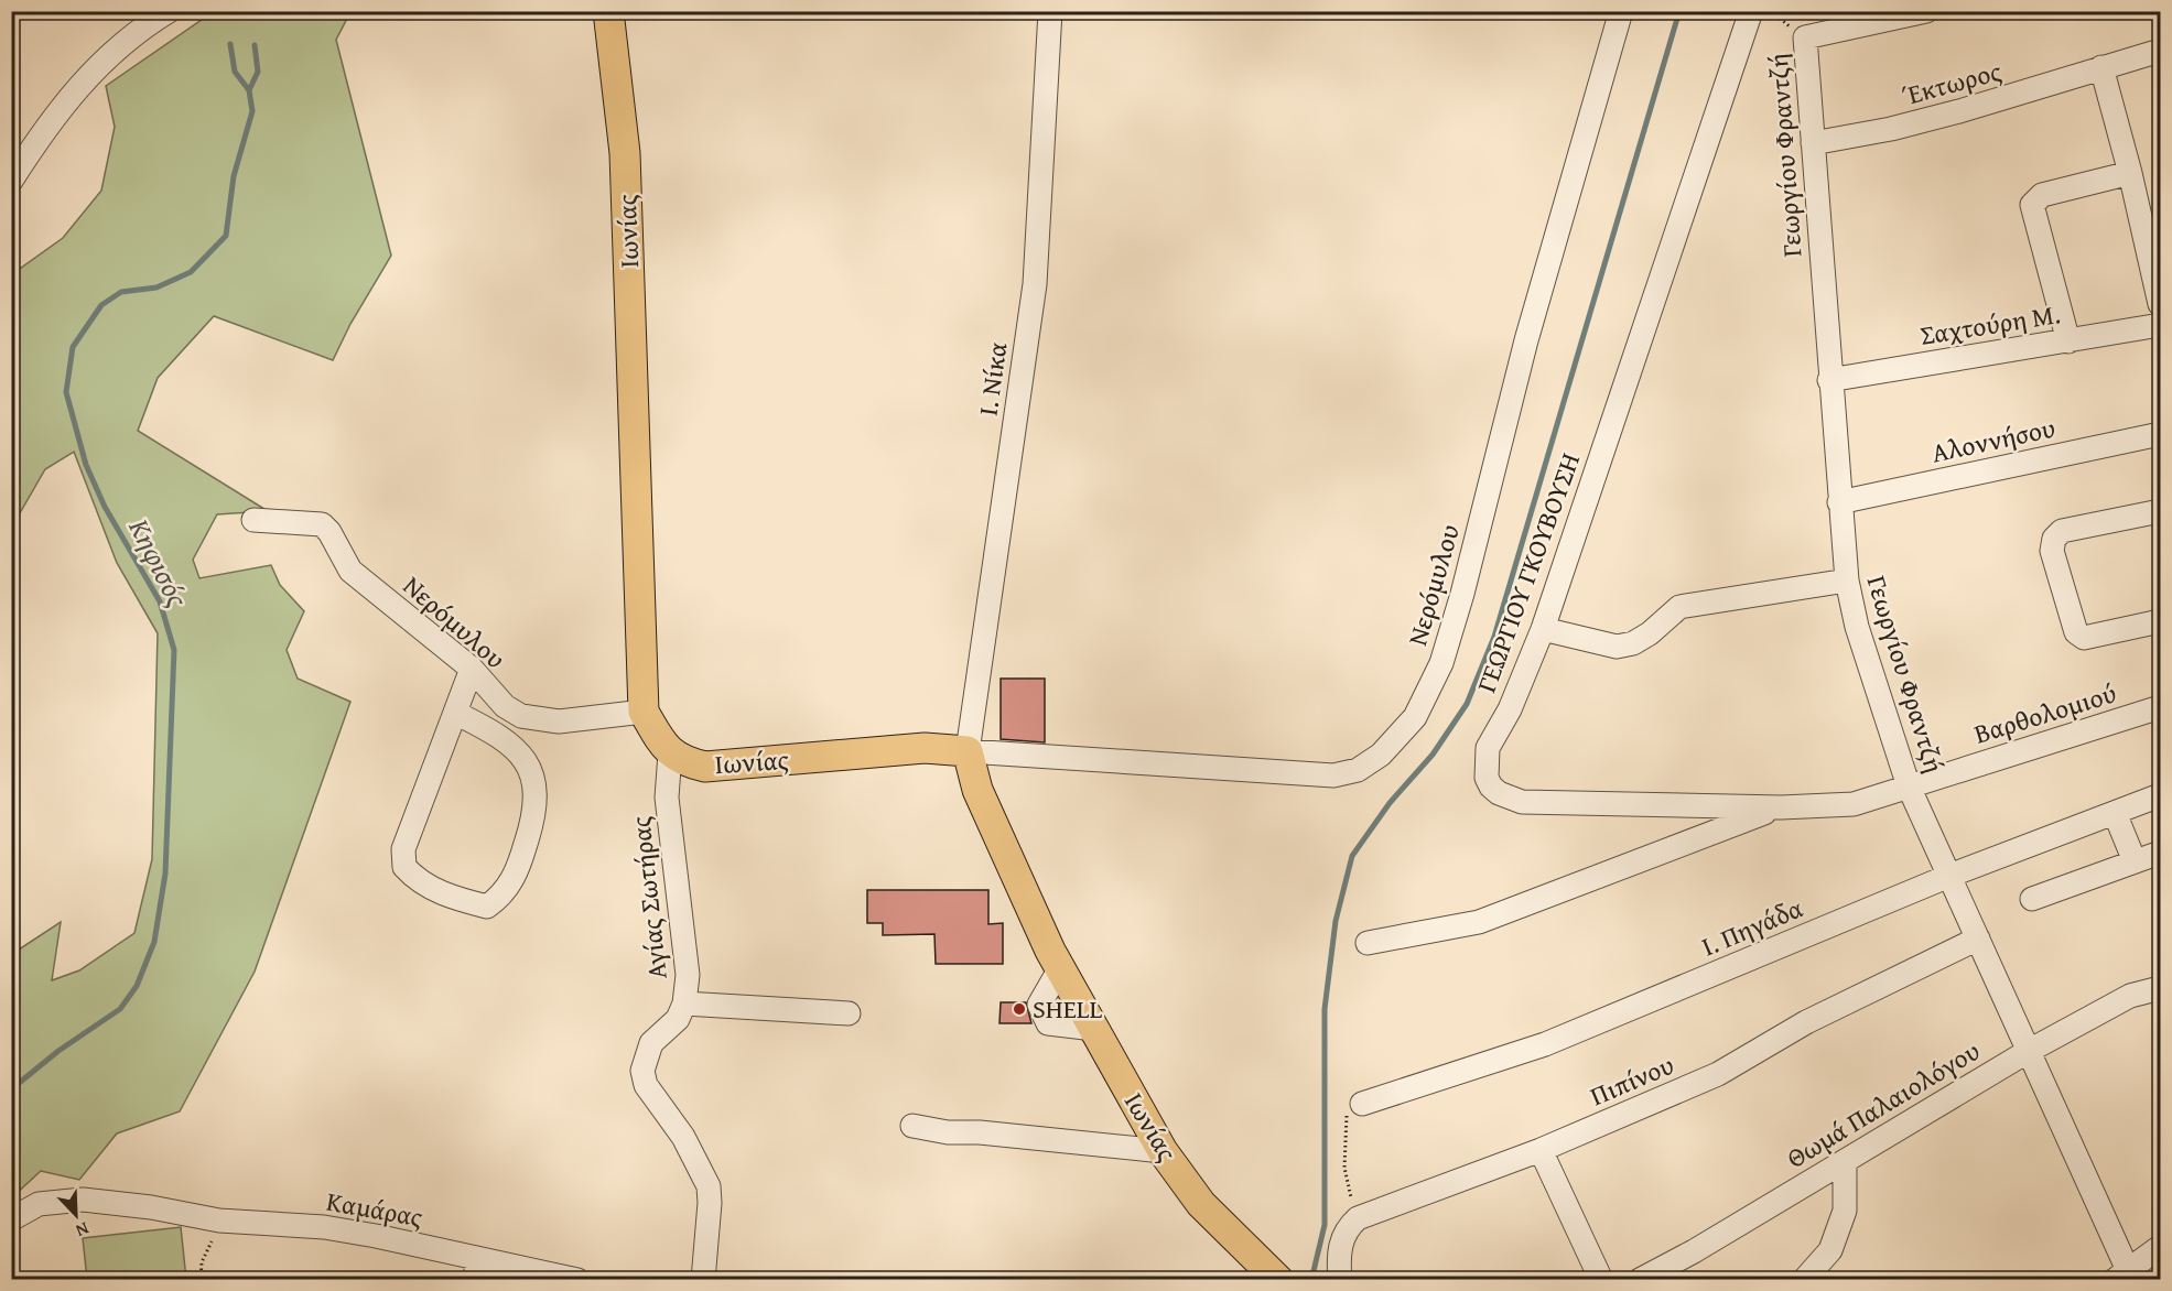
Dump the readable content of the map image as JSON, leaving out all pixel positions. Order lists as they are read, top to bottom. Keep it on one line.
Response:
{"streets":{"main road":["Ιωνίας"],"street":["Έκτωρος","Γεωργίου Φραντζή","Σαχτούρη Μ.","Ι. Νίκα","Αλοννήσου","ΓΕΩΡΓΙΟΥ ΓΚΟΥΒΟΥΣΗ","Νερόμυλου","Βαρθολομιού","Αγίας Σωτήρας","Ι. Πηγάδα","Πιπίνου","Θωμά Παλαιολόγου","Καμάρας"]},"crossings":[["Έκτωρος","Γεωργίου Φραντζή"],["Γεωργίου Φραντζή","Σαχτούρη Μ."],["Γεωργίου Φραντζή","Αλοννήσου"],["Γεωργίου Φραντζή","ΓΕΩΡΓΙΟΥ ΓΚΟΥΒΟΥΣΗ"],["Γεωργίου Φραντζή","Βαρθολομιού"],["Γεωργίου Φραντζή","Ι. Πηγάδα"],["Γεωργίου Φραντζή","Πιπίνου"],["Γεωργίου Φραντζή","Θωμά Παλαιολόγου"],["Ιωνίας","Ι. Νίκα"],["Ιωνίας","Νερόμυλου"],["Ιωνίας","Αγίας Σωτήρας"],["Ι. Νίκα","Νερόμυλου"],["ΓΕΩΡΓΙΟΥ ΓΚΟΥΒΟΥΣΗ","Βαρθολομιού"]],"water":["Κηφισός"],"places":["SHELL"],"north":"bottom right"}
